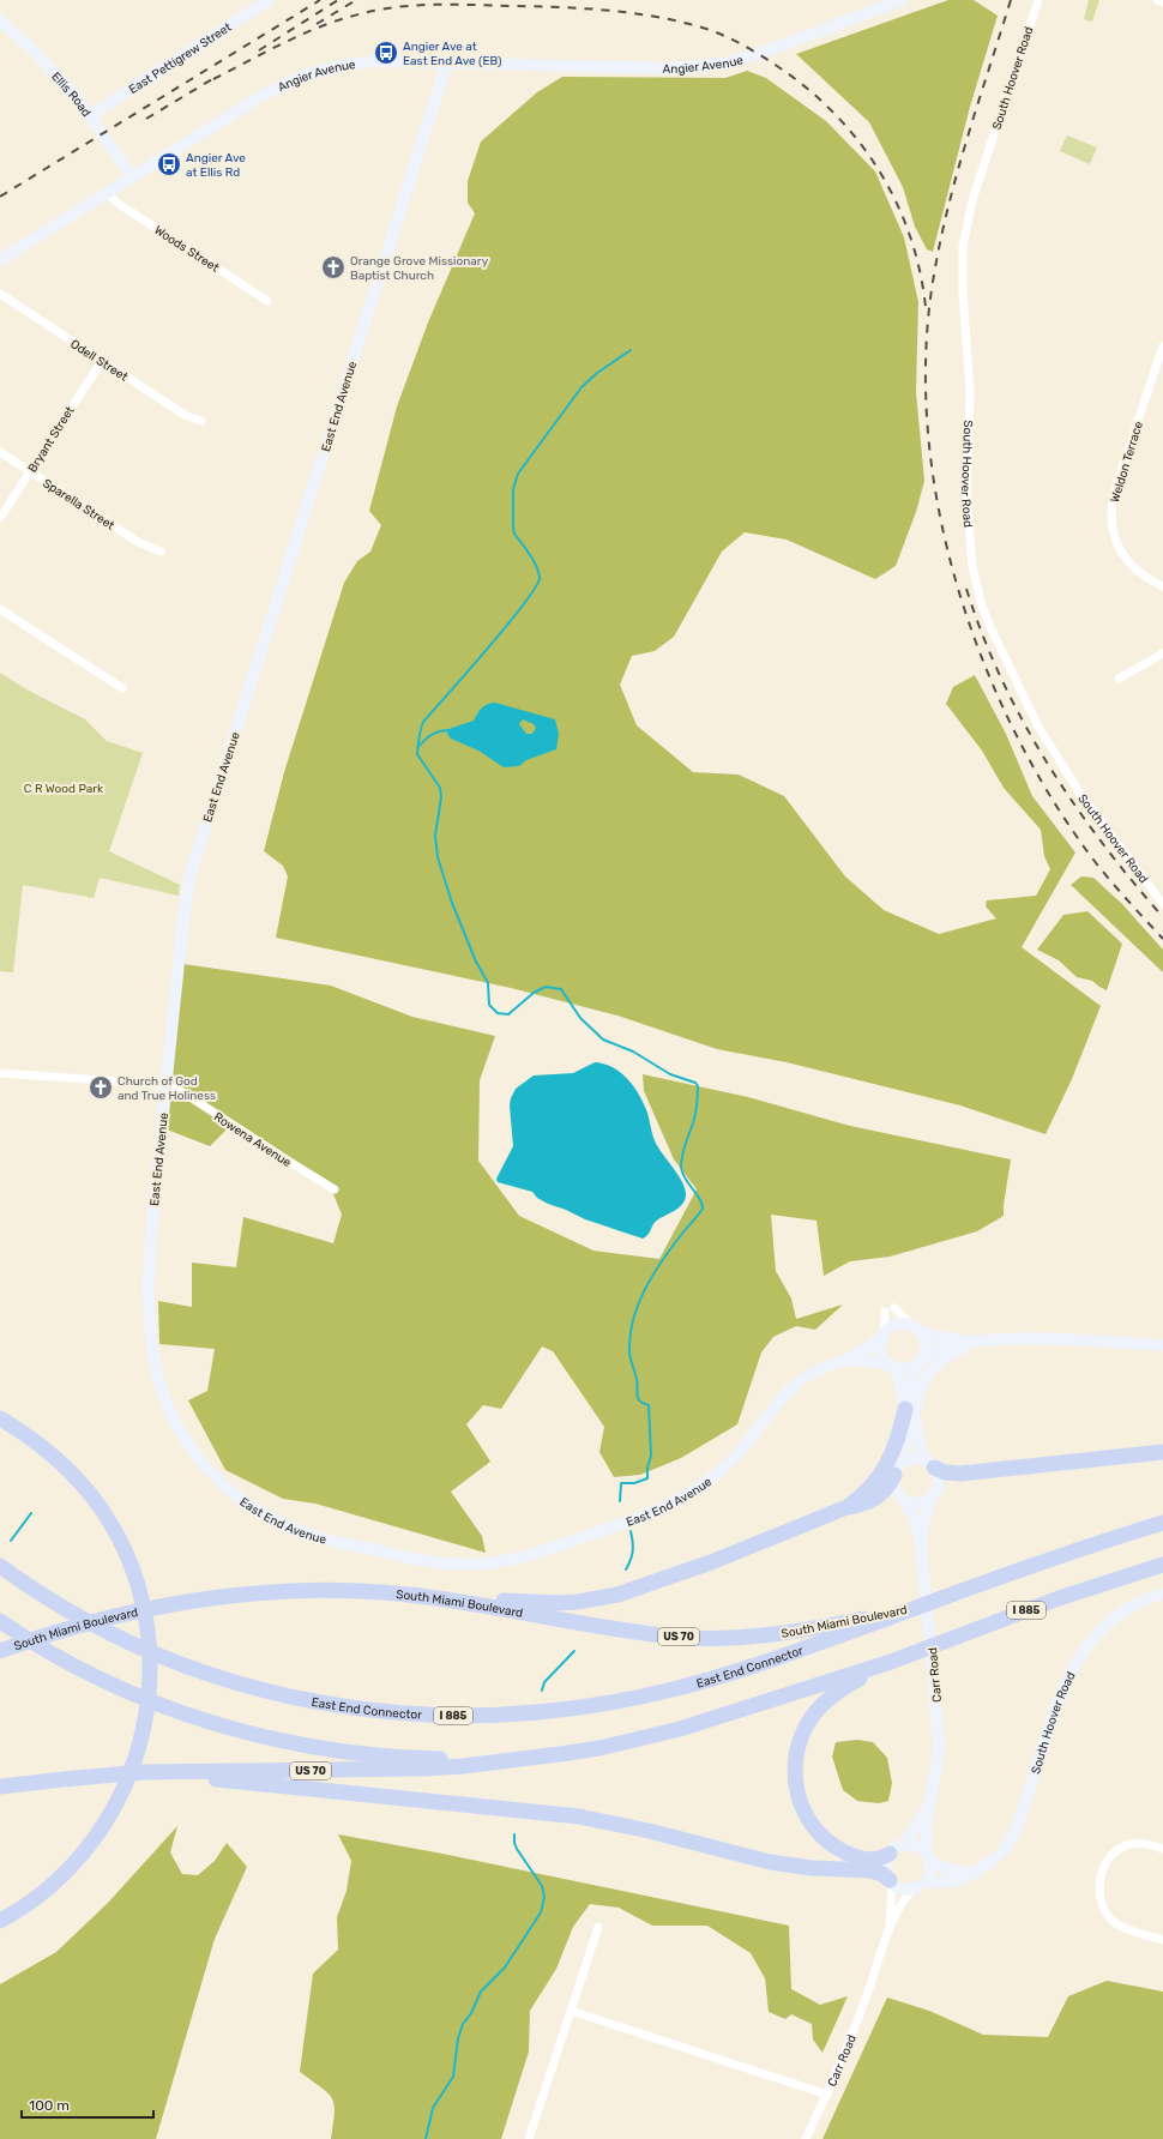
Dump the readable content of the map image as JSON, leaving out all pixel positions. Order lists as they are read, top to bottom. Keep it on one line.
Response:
{"streets":{"highway":["South Miami Boulevard","I 885","US 70","East End Connector"],"street":["East Pettigrew Street","Angier Avenue","South Hoover Road","Ellis Road","Woods Street","Odell Street","East End Avenue","Bryant Street","Weldon Terrace","Sparella Street","Rowena Avenue","Carr Road"]},"crossings":[["East Pettigrew Street","Ellis Road"],["Angier Avenue","Ellis Road"],["Angier Avenue","Woods Street"],["Angier Avenue","East End Avenue"],["South Hoover Road","Carr Road"],["Odell Street","Bryant Street"],["East End Avenue","Rowena Avenue"],["Bryant Street","Sparella Street"],["South Miami Boulevard","I 885"],["South Miami Boulevard","East End Connector"],["I 885","US 70"],["I 885","East End Connector"]],"parks":["C R Wood Park"],"places":{"bus stop":["Angier Ave at East End Ave (EB)","Angier Ave at Ellis Rd"],"church":["Orange Grove Missionary Baptist Church","Church of God and True Holiness"]},"scale_bar":"100 m"}
